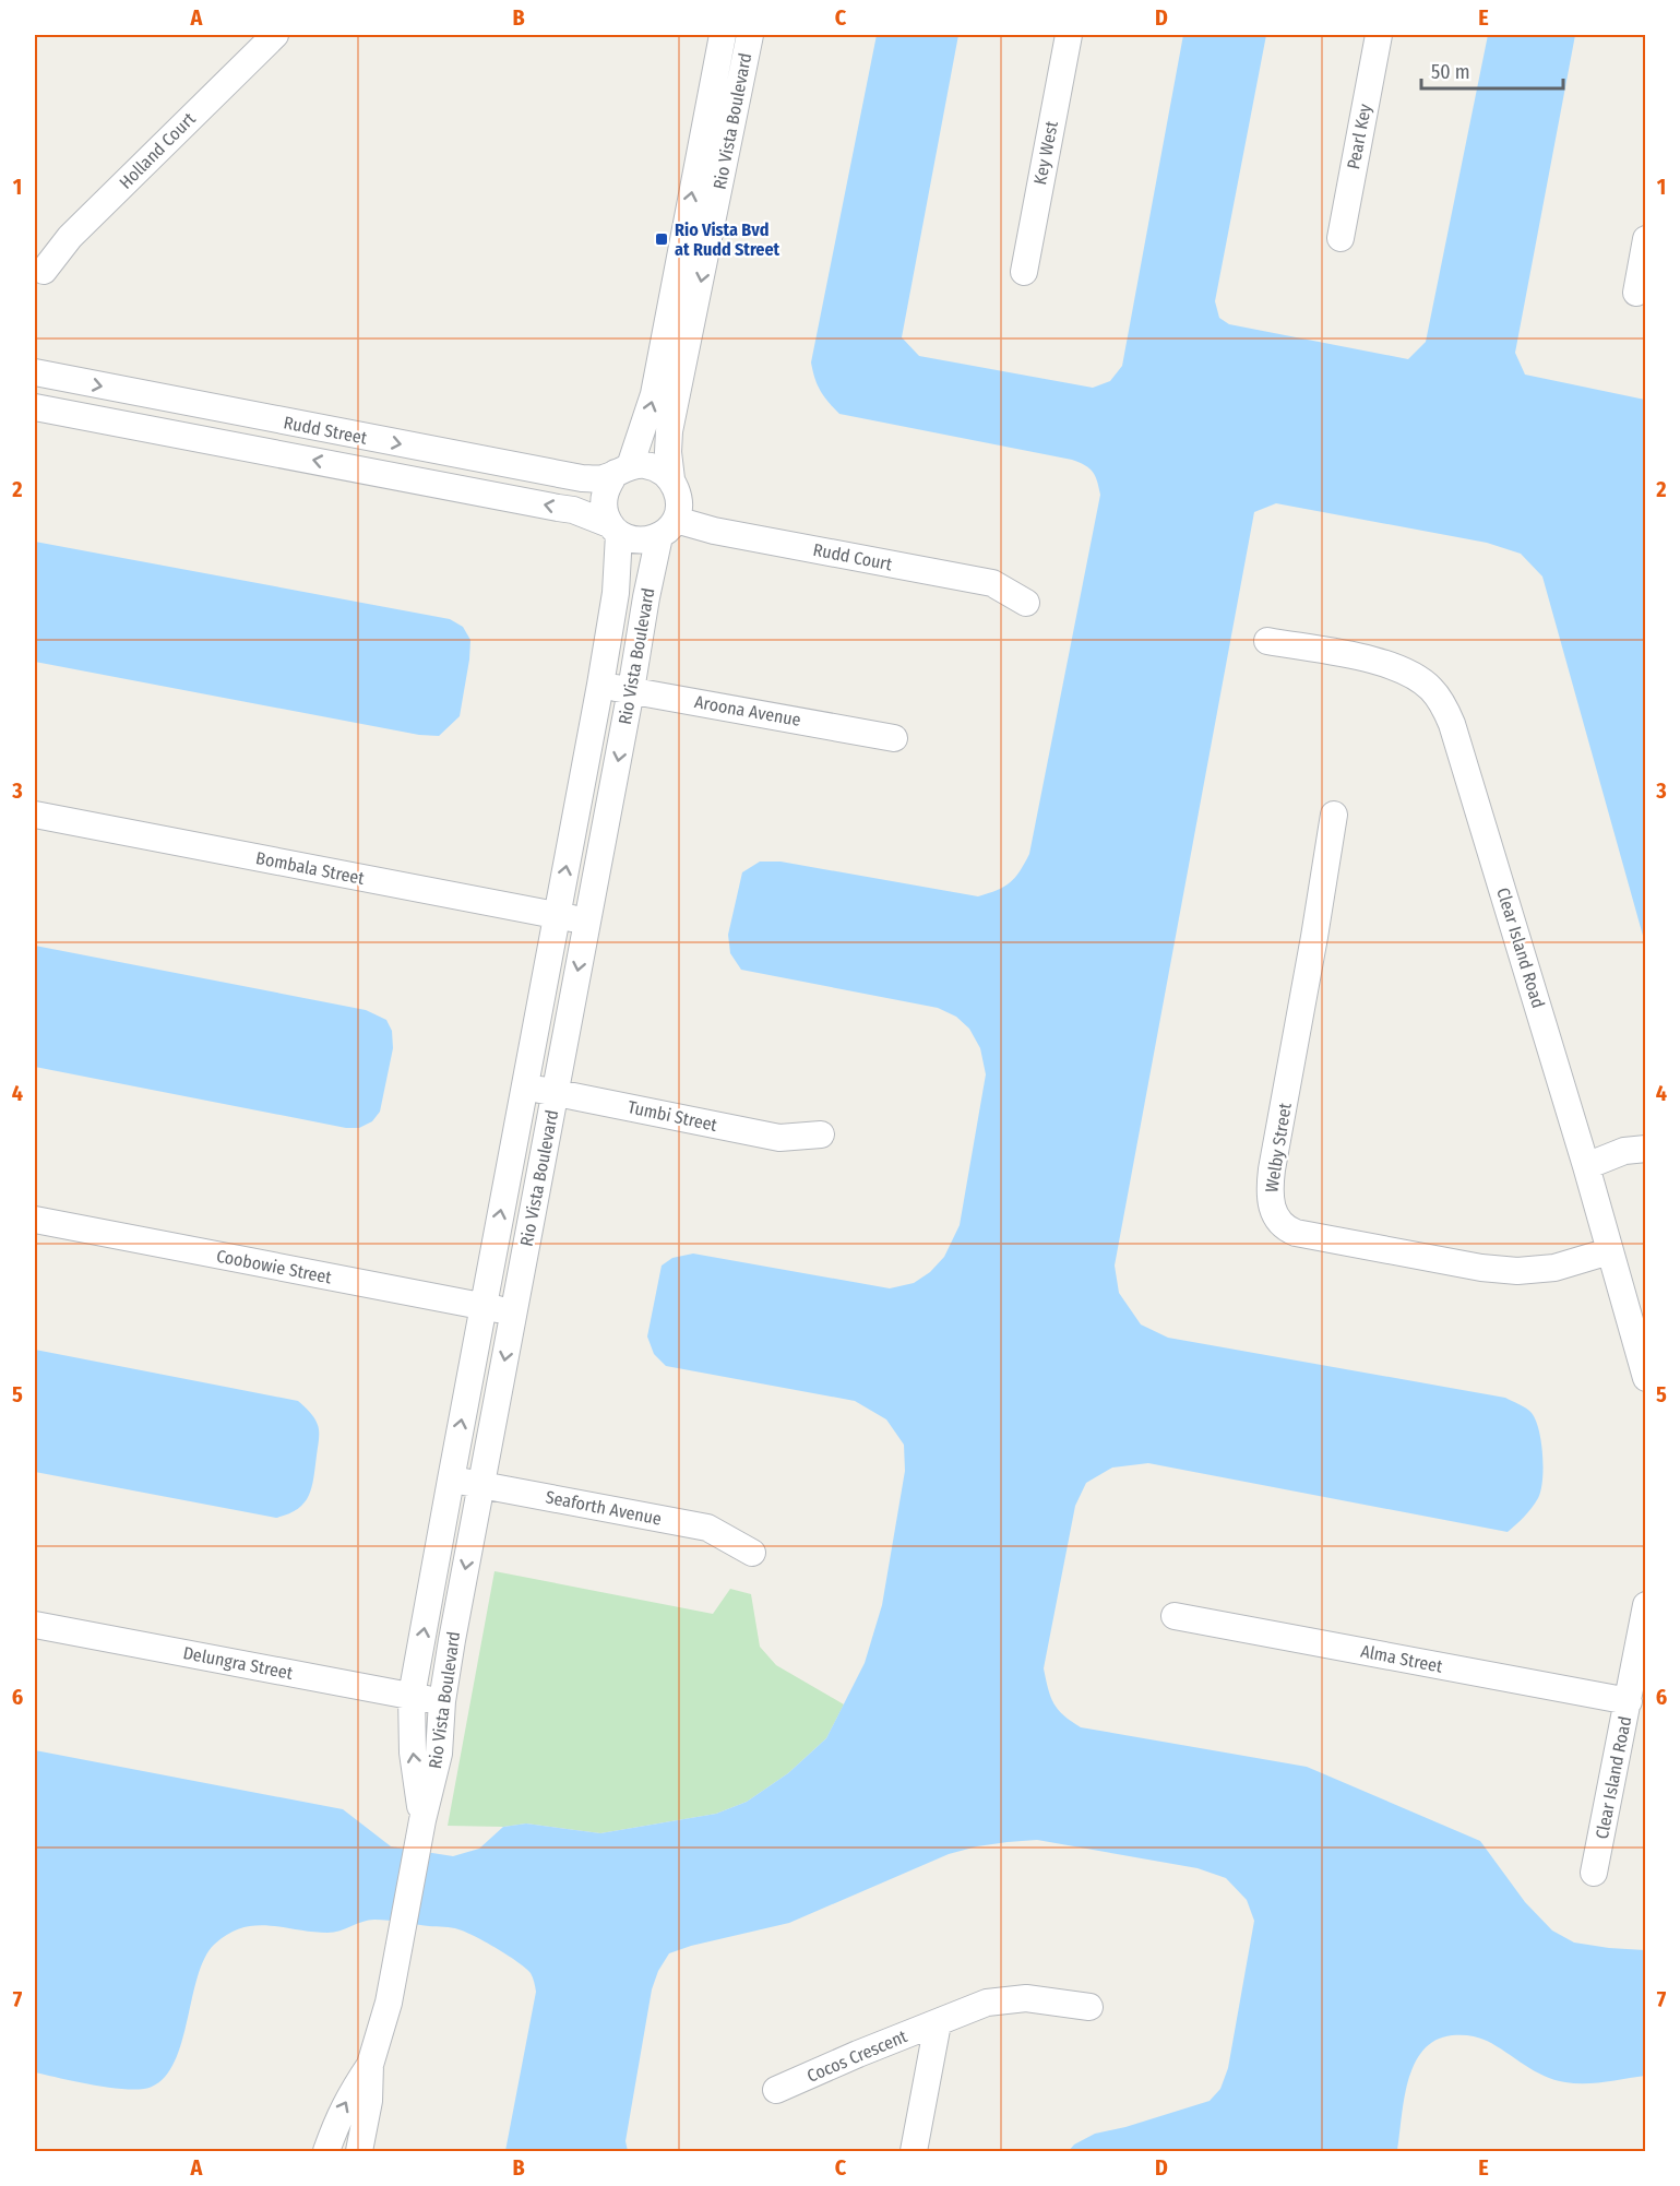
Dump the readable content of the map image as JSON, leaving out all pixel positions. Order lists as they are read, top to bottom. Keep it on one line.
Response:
{"streets":{"street":["Rio Vista Boulevard","Pearl Key","Holland Court","Key West","Rudd Street","Rudd Court","Aroona Avenue","Bombala Street","Clear Island Road","Tumbi Street","Welby Street","Coobowie Street","Seaforth Avenue","Alma Street","Delungra Street","Cocos Crescent"]},"crossings":[["Rio Vista Boulevard","Rudd Street"],["Rio Vista Boulevard","Rudd Court"],["Rio Vista Boulevard","Aroona Avenue"],["Rio Vista Boulevard","Bombala Street"],["Rio Vista Boulevard","Tumbi Street"],["Rio Vista Boulevard","Coobowie Street"],["Rio Vista Boulevard","Seaforth Avenue"],["Rio Vista Boulevard","Delungra Street"],["Rudd Street","Rudd Court"],["Clear Island Road","Welby Street"],["Clear Island Road","Alma Street"]],"places":{"transit":["Rio Vista Bvd at Rudd Street"]},"scale_bar":"50 m","grid":{"columns":["A","B","C","D","E"],"rows":["1","2","3","4","5","6","7"]}}
